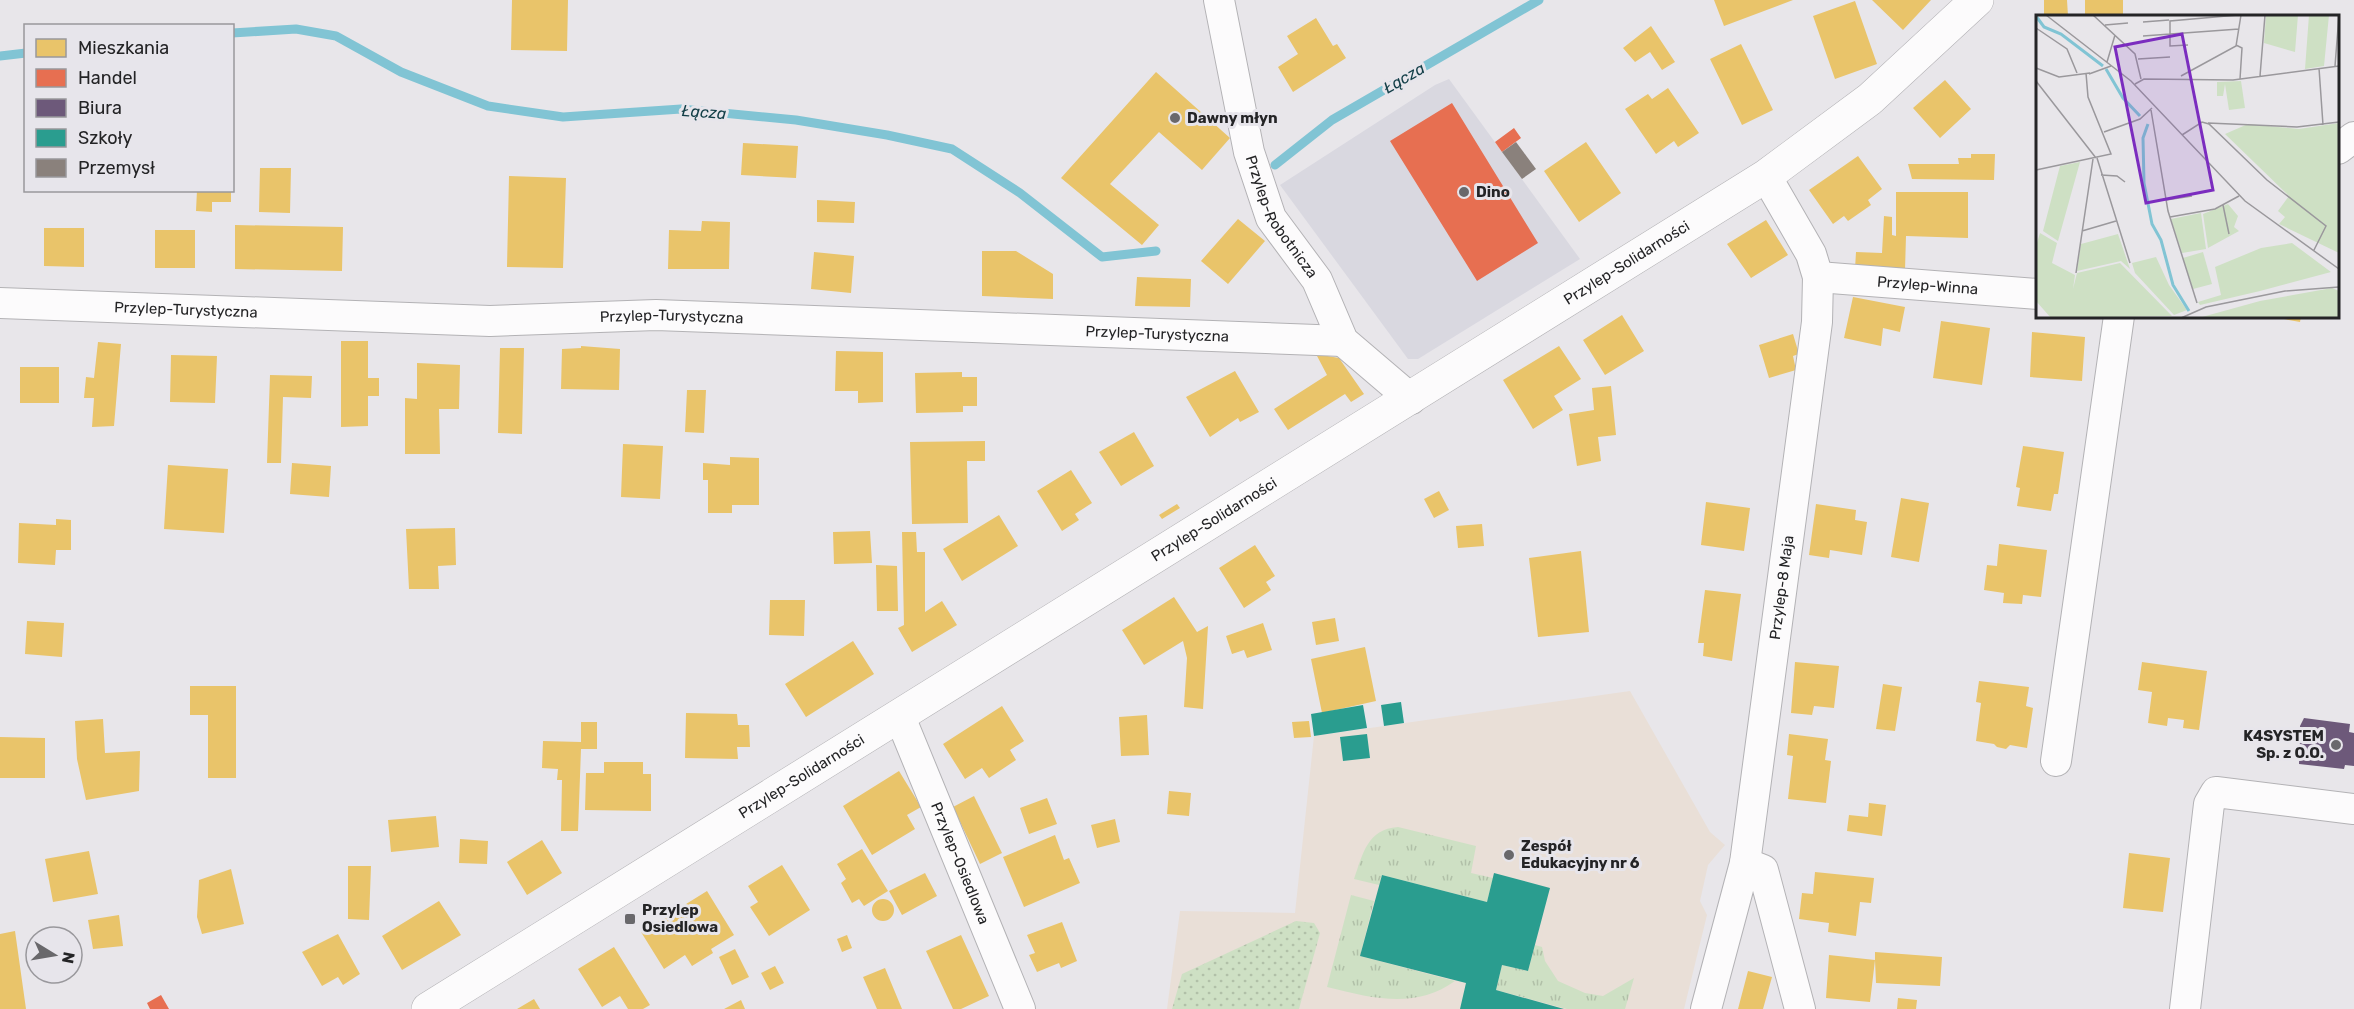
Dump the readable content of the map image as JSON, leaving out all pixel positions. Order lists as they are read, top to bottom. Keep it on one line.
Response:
{"streets":{"main road":["Przylep-Solidarności"],"street":["Przylep-Robotnicza","Przylep-Winna","Przylep-Turystyczna","Przylep-8 Maja","Przylep-Osiedlowa"]},"crossings":[["Przylep-Robotnicza","Przylep-Solidarności"],["Przylep-Robotnicza","Przylep-Turystyczna"],["Przylep-Solidarności","Przylep-8 Maja"],["Przylep-Solidarności","Przylep-Osiedlowa"],["Przylep-Winna","Przylep-8 Maja"]],"water":["Łącza"],"places":{"other":["Dawny młyn","Dino","K4SYSTEM Sp. z O.O.","Zespół Edukacyjny nr 6"],"transit":["Przylep Osiedlowa"]},"legend":["Mieszkania","Handel","Biura","Szkoły","Przemysł"],"north":"right"}
